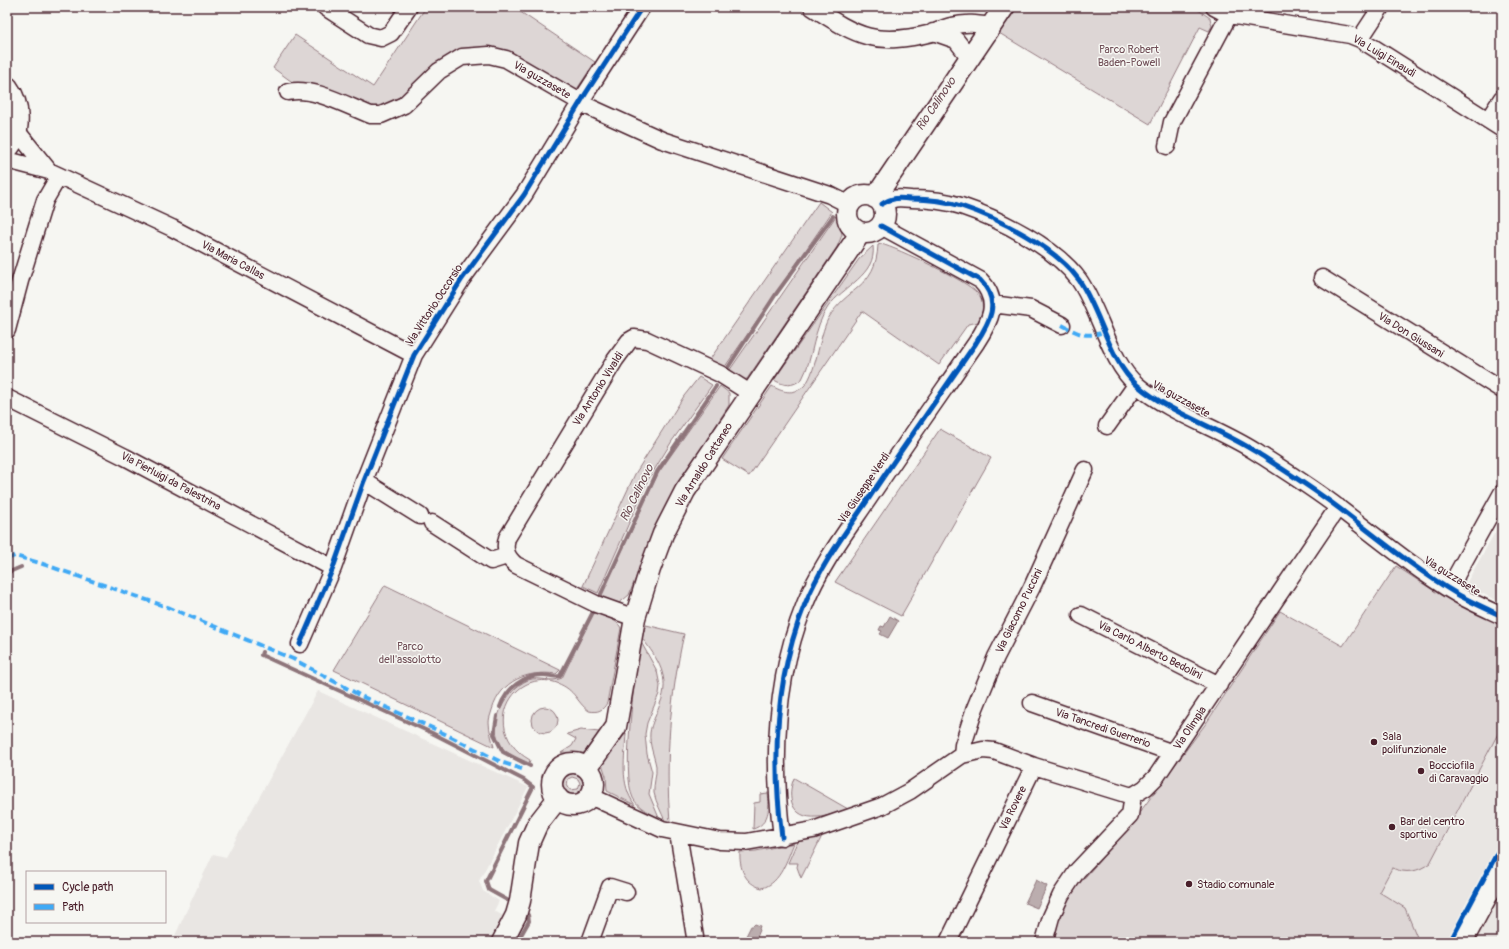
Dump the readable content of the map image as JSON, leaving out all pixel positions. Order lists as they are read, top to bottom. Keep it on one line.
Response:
{"streets":{"street":["Via Luigi Einaudi","Via guzzasete","Via Maria Callas","Via Vittorio Occorsio","Via Don Giussani","Via Antonio Vivaldi","Via Arnaldo Cattaneo","Via Pierluigi da Palestrina","Via Giuseppe Verdi","Via Giacomo Puccini","Via Carlo Alberto Bedolini","Via Tancredi Guerrerio","Via Olimpia","Via Rovere"]},"crossings":[["Via guzzasete","Via Vittorio Occorsio"],["Via guzzasete","Via Arnaldo Cattaneo"],["Via guzzasete","Via Olimpia"],["Via Maria Callas","Via Vittorio Occorsio"],["Via Vittorio Occorsio","Via Pierluigi da Palestrina"],["Via Antonio Vivaldi","Via Arnaldo Cattaneo"],["Via Carlo Alberto Bedolini","Via Olimpia"],["Via Tancredi Guerrerio","Via Olimpia"]],"water":["Rio Calinovo"],"parks":["Parco Robert Baden-Powell","Parco dell'assolotto"],"places":["Sala polifunzionale","Bocciofila di Caravaggio","Bar del centro sportivo","Stadio comunale"],"legend":["Cycle path","Path"]}
